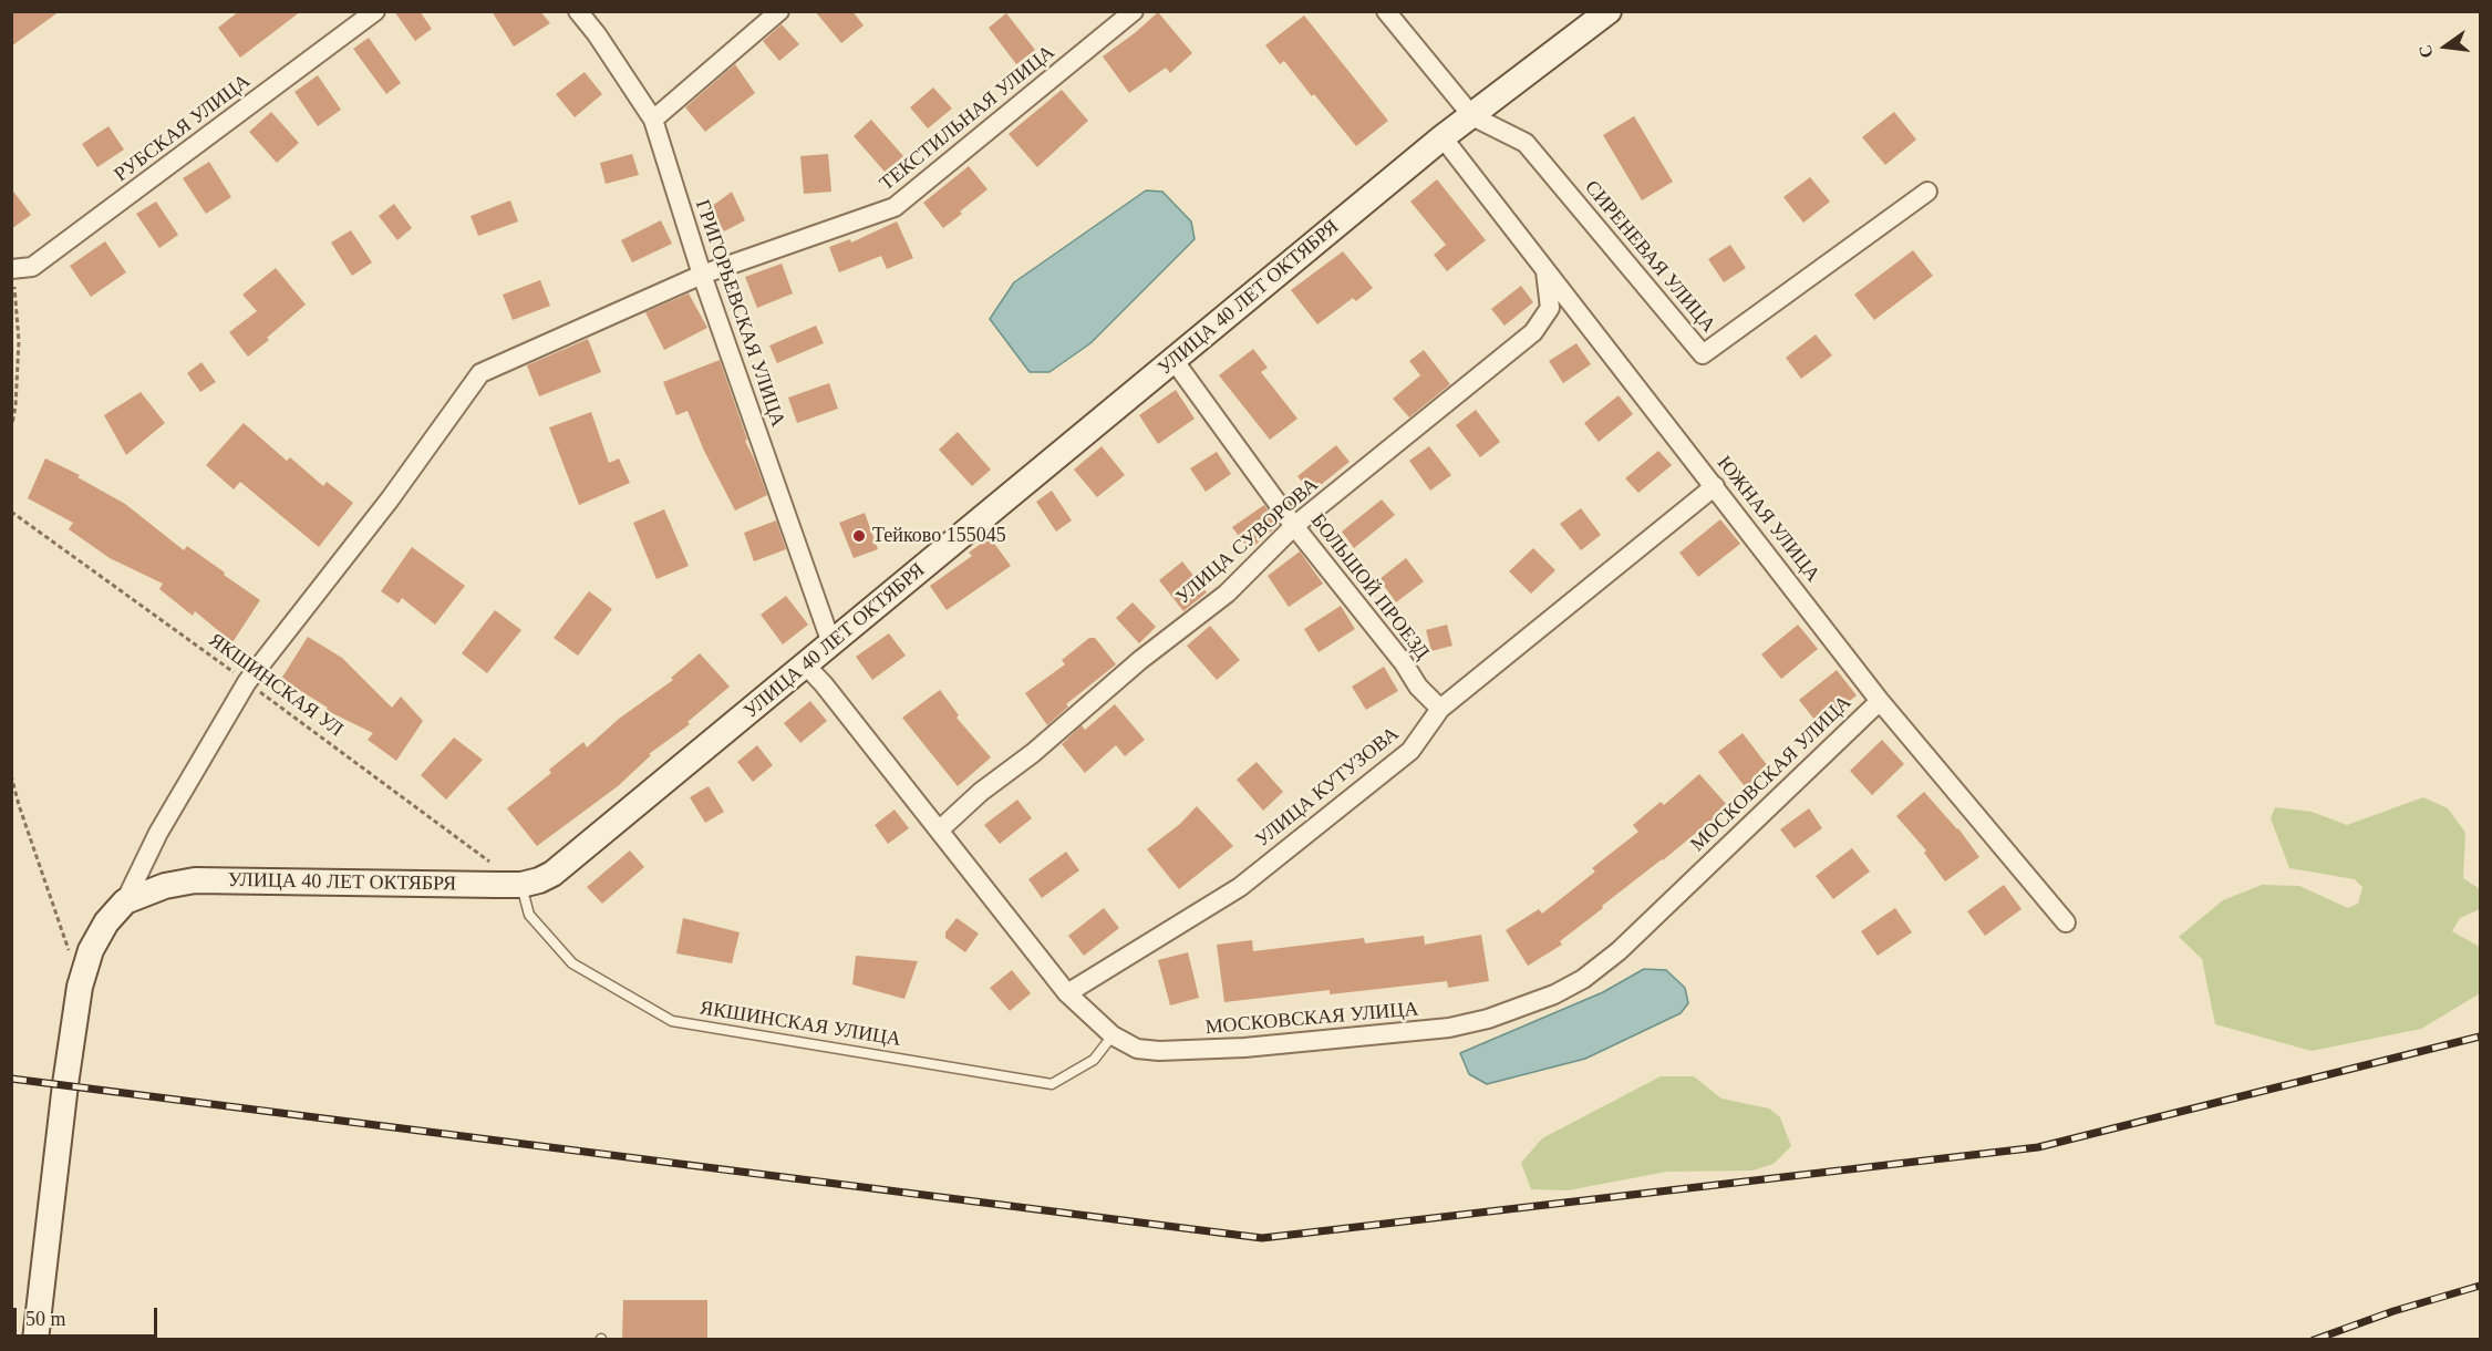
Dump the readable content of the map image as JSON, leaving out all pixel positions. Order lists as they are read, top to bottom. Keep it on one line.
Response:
{"streets":{"street":["ТЕКСТИЛЬНАЯ УЛИЦА","РУБСКАЯ УЛИЦА","СИРЕНЕВАЯ УЛИЦА","УЛИЦА 40 ЛЕТ ОКТЯБРЯ","ГРИГОРЬЕВСКАЯ УЛИЦА","ЮЖНАЯ УЛИЦА","УЛИЦА СУВОРОВА","БОЛЬШОЙ ПРОЕЗД","МОСКОВСКАЯ УЛИЦА","УЛИЦА КУТУЗОВА"],"lane":["ЯКШИНСКАЯ УЛИЦА"],"path":["ЯКШИНСКАЯ УЛ"]},"crossings":[["ТЕКСТИЛЬНАЯ УЛИЦА","УЛИЦА 40 ЛЕТ ОКТЯБРЯ"],["ТЕКСТИЛЬНАЯ УЛИЦА","ГРИГОРЬЕВСКАЯ УЛИЦА"],["ТЕКСТИЛЬНАЯ УЛИЦА","ЯКШИНСКАЯ УЛ"],["СИРЕНЕВАЯ УЛИЦА","УЛИЦА 40 ЛЕТ ОКТЯБРЯ"],["УЛИЦА 40 ЛЕТ ОКТЯБРЯ","ГРИГОРЬЕВСКАЯ УЛИЦА"],["УЛИЦА 40 ЛЕТ ОКТЯБРЯ","ЮЖНАЯ УЛИЦА"],["УЛИЦА 40 ЛЕТ ОКТЯБРЯ","БОЛЬШОЙ ПРОЕЗД"],["УЛИЦА 40 ЛЕТ ОКТЯБРЯ","МОСКОВСКАЯ УЛИЦА"],["УЛИЦА 40 ЛЕТ ОКТЯБРЯ","ЯКШИНСКАЯ УЛИЦА"],["ЮЖНАЯ УЛИЦА","УЛИЦА СУВОРОВА"],["ЮЖНАЯ УЛИЦА","МОСКОВСКАЯ УЛИЦА"],["ЮЖНАЯ УЛИЦА","УЛИЦА КУТУЗОВА"],["УЛИЦА СУВОРОВА","БОЛЬШОЙ ПРОЕЗД"],["УЛИЦА СУВОРОВА","МОСКОВСКАЯ УЛИЦА"],["БОЛЬШОЙ ПРОЕЗД","УЛИЦА КУТУЗОВА"],["МОСКОВСКАЯ УЛИЦА","УЛИЦА КУТУЗОВА"],["МОСКОВСКАЯ УЛИЦА","ЯКШИНСКАЯ УЛИЦА"]],"places":["Тейково 155045"],"scale_bar":"50 m","north":"left"}
